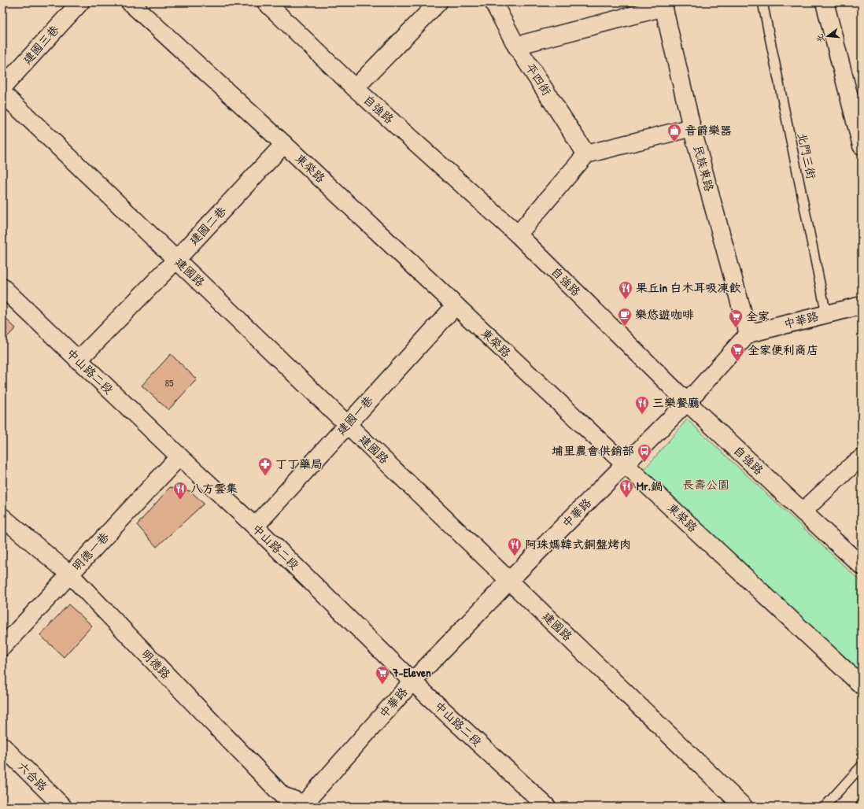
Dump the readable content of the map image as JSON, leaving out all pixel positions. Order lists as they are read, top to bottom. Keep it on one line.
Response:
{"streets":{"street":["建國三巷","平四街","自強路","東榮路","民族東路","建國二巷","建國路","中華路","中山路二段","建國一巷","明德一巷","明德路","六合路"],"lane":["北門三街"]},"crossings":[["自強路","中華路"],["北門三街","中華路"],["東榮路","建國二巷"],["東榮路","中華路"],["東榮路","建國一巷"],["民族東路","中華路"],["建國二巷","建國路"],["建國二巷","中山路二段"],["建國路","中華路"],["建國路","建國一巷"],["中華路","中山路二段"],["中華路","明德路"],["中山路二段","建國一巷"],["中山路二段","明德一巷"],["明德一巷","明德路"]],"parks":["長壽公園"],"places":{"shop":["音爵樂器"],"restaurant":["果丘in 白木耳吸凍飲","三樂餐廳","Mr.鍋","八方雲集","阿珠媽韓式銅盤烤肉"],"cafe":["樂悠遊咖啡"],"supermarket":["全家","全家便利商店","7-Eleven"],"bus stop":["埔里農會供銷部"],"pharmacy":["丁丁藥局"]},"house_numbers":["85"],"north":"left"}
